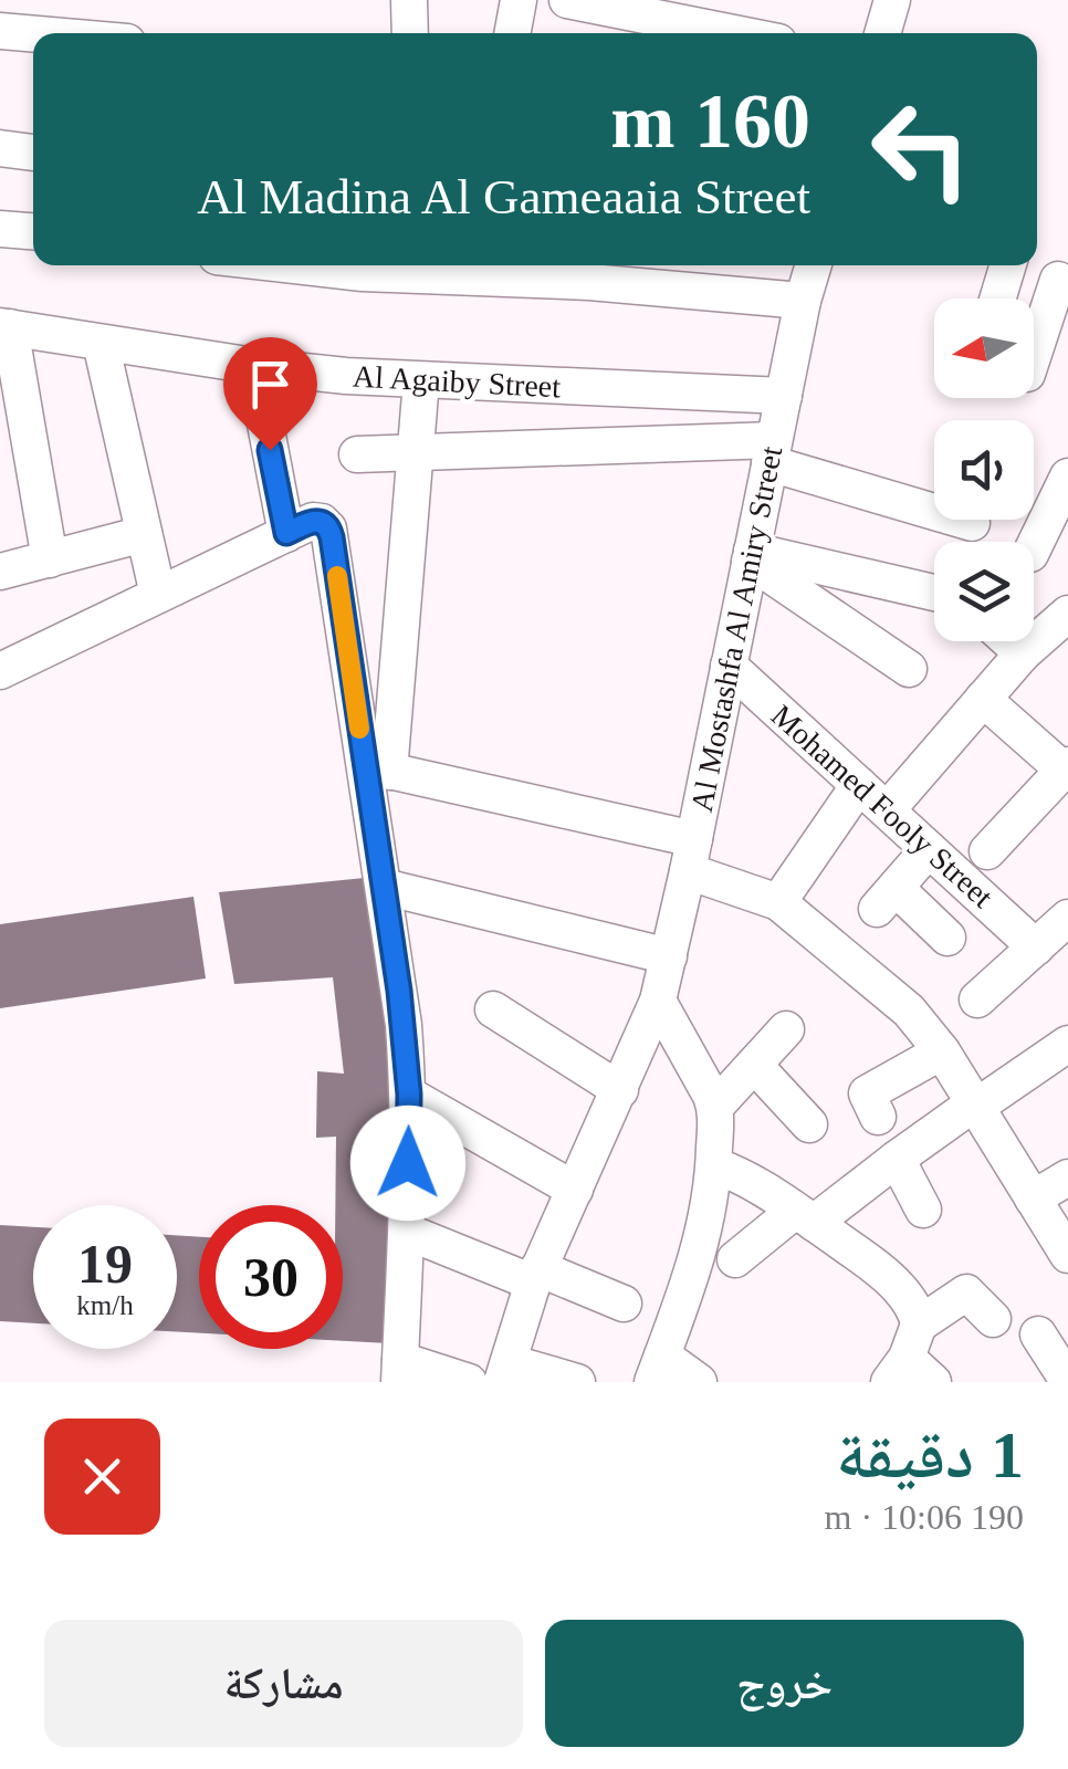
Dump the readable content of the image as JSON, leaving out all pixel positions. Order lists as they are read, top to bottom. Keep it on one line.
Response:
{"streets":{"street":["Al Agaiby Street","Al Mostashfa Al Amiry Street","Mohamed Fooly Street"]},"crossings":[["Al Agaiby Street","Al Mostashfa Al Amiry Street"],["Al Mostashfa Al Amiry Street","Mohamed Fooly Street"]],"north":"left","page":{"turn":["160 m","Al Madina Al Gameaaia Street"],"speed":"19 km/h","limit":"30","heading":["1 دقيقة","190 m · 10:06"],"buttons":["خروج","مشاركة"]}}
